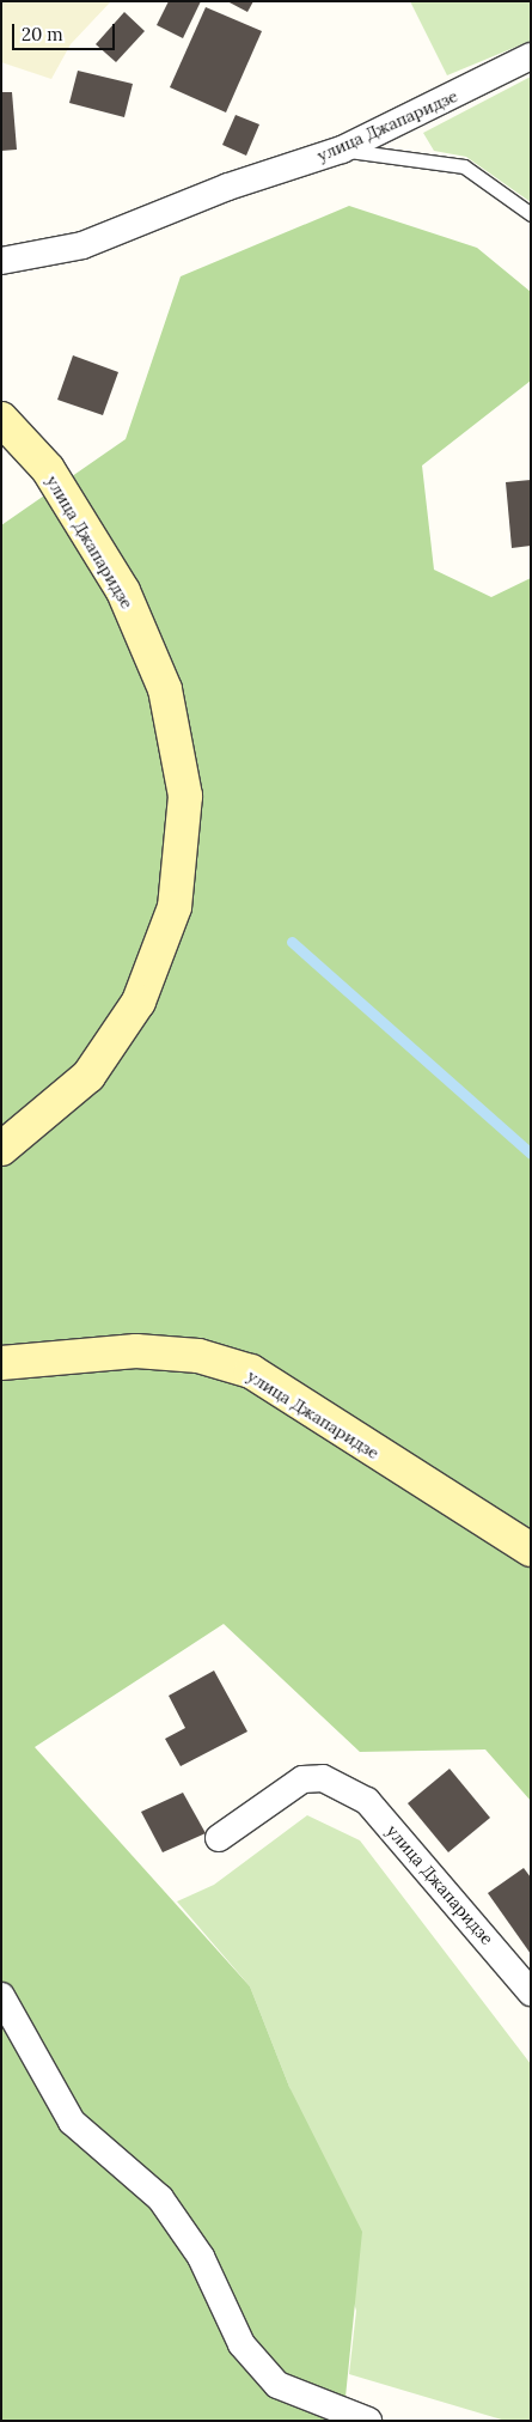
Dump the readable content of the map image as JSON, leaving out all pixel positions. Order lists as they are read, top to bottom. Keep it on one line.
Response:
{"streets":{"street":["улица Джапаридзе"]},"scale_bar":"20 m"}
